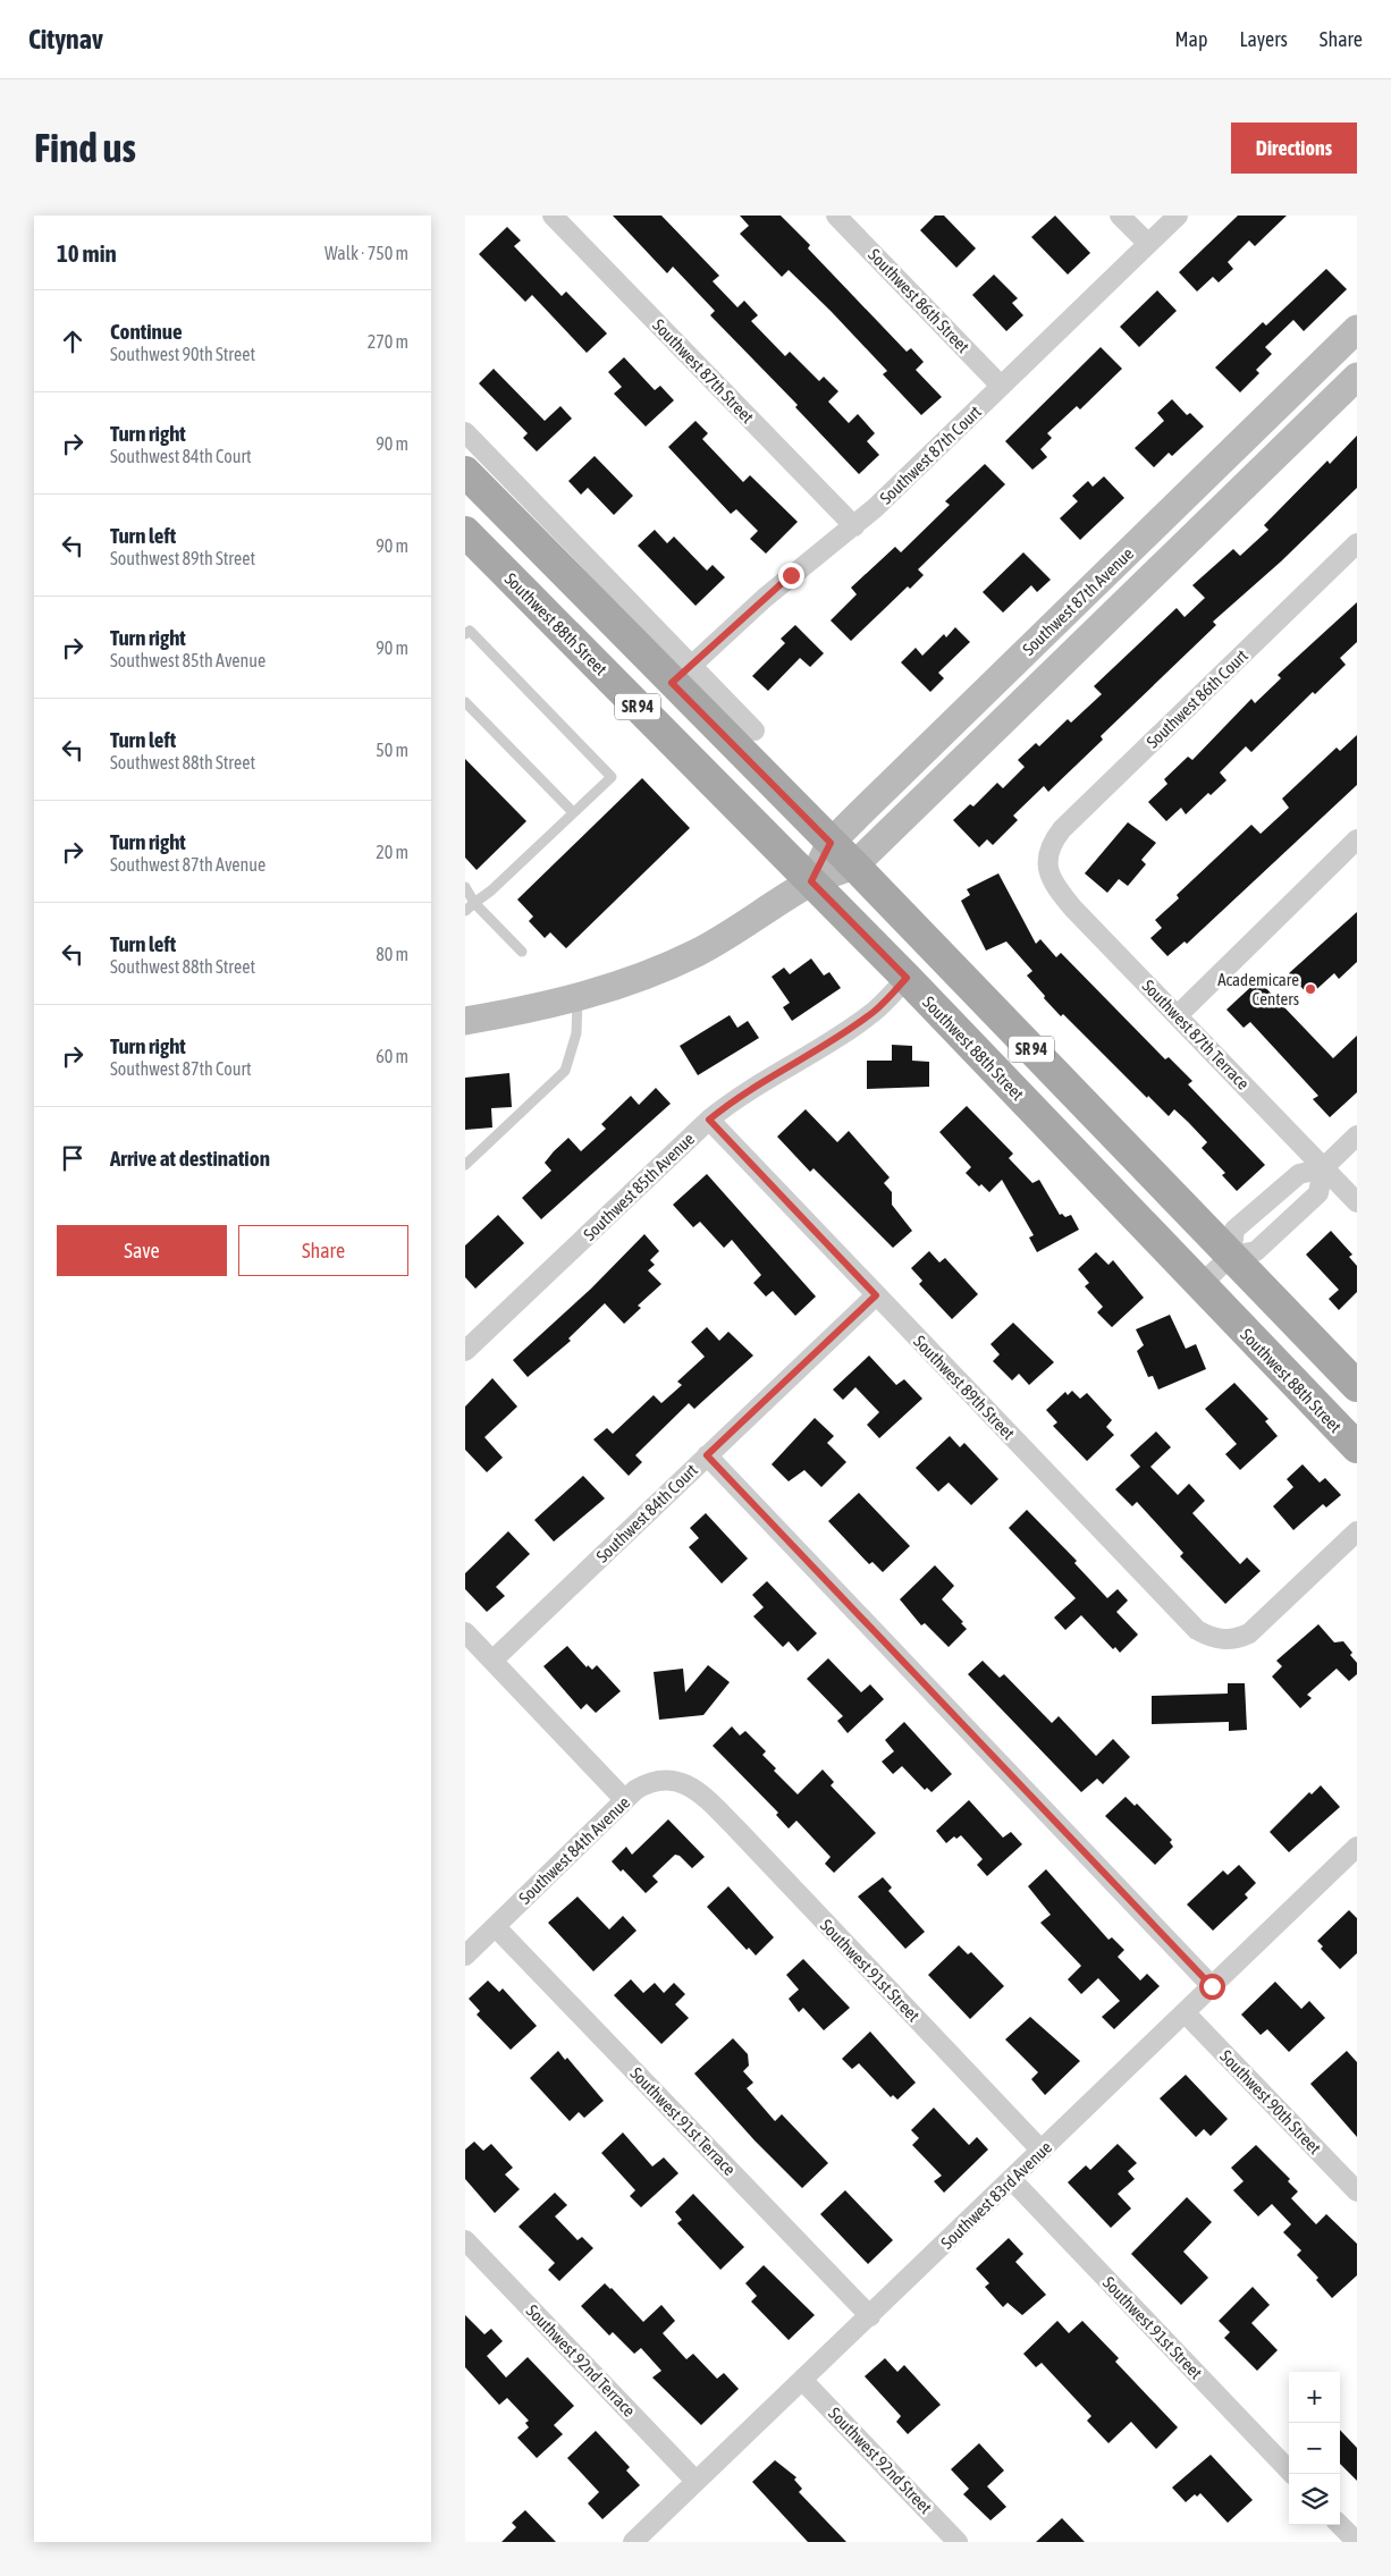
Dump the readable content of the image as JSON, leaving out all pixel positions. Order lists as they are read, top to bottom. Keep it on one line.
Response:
{"streets":{"main road":["Southwest 87th Avenue","Southwest 88th Street","SR 94"],"street":["Southwest 86th Street","Southwest 87th Street","Southwest 87th Court","Southwest 86th Court","Southwest 87th Terrace","Southwest 85th Avenue","Southwest 89th Street","Southwest 84th Court","Southwest 84th Avenue","Southwest 91st Street","Southwest 90th Street","Southwest 91st Terrace","Southwest 83rd Avenue","Southwest 92nd Terrace","Southwest 92nd Street"]},"crossings":[["Southwest 86th Street","Southwest 87th Court"],["Southwest 87th Street","Southwest 87th Court"],["Southwest 87th Court","SR 94"],["Southwest 87th Avenue","Southwest 88th Street"],["Southwest 87th Avenue","SR 94"],["Southwest 88th Street","Southwest 85th Avenue"],["Southwest 86th Court","Southwest 87th Terrace"],["Southwest 85th Avenue","Southwest 89th Street"],["Southwest 89th Street","Southwest 84th Court"],["Southwest 84th Avenue","Southwest 91st Street"],["Southwest 84th Avenue","Southwest 91st Terrace"],["Southwest 91st Street","Southwest 83rd Avenue"],["Southwest 90th Street","Southwest 83rd Avenue"],["Southwest 91st Terrace","Southwest 83rd Avenue"],["Southwest 83rd Avenue","Southwest 92nd Terrace"],["Southwest 83rd Avenue","Southwest 92nd Street"]],"places":["Academicare Centers"],"page":{"header":"Citynav","nav":["Map","Layers","Share"],"buttons":["Directions",["Save","Share"]],"title":"Find us","heading":["10 min","Walk · 750 m"],"list":[["Continue","Southwest 90th Street","270 m"],["Turn right","Southwest 84th Court","90 m"],["Turn left","Southwest 89th Street","90 m"],["Turn right","Southwest 85th Avenue","90 m"],["Turn left","Southwest 88th Street","50 m"],["Turn right","Southwest 87th Avenue","20 m"],["Turn left","Southwest 88th Street","80 m"],["Turn right","Southwest 87th Court","60 m"],"Arrive at destination"],"map_buttons":["+","−"]}}
